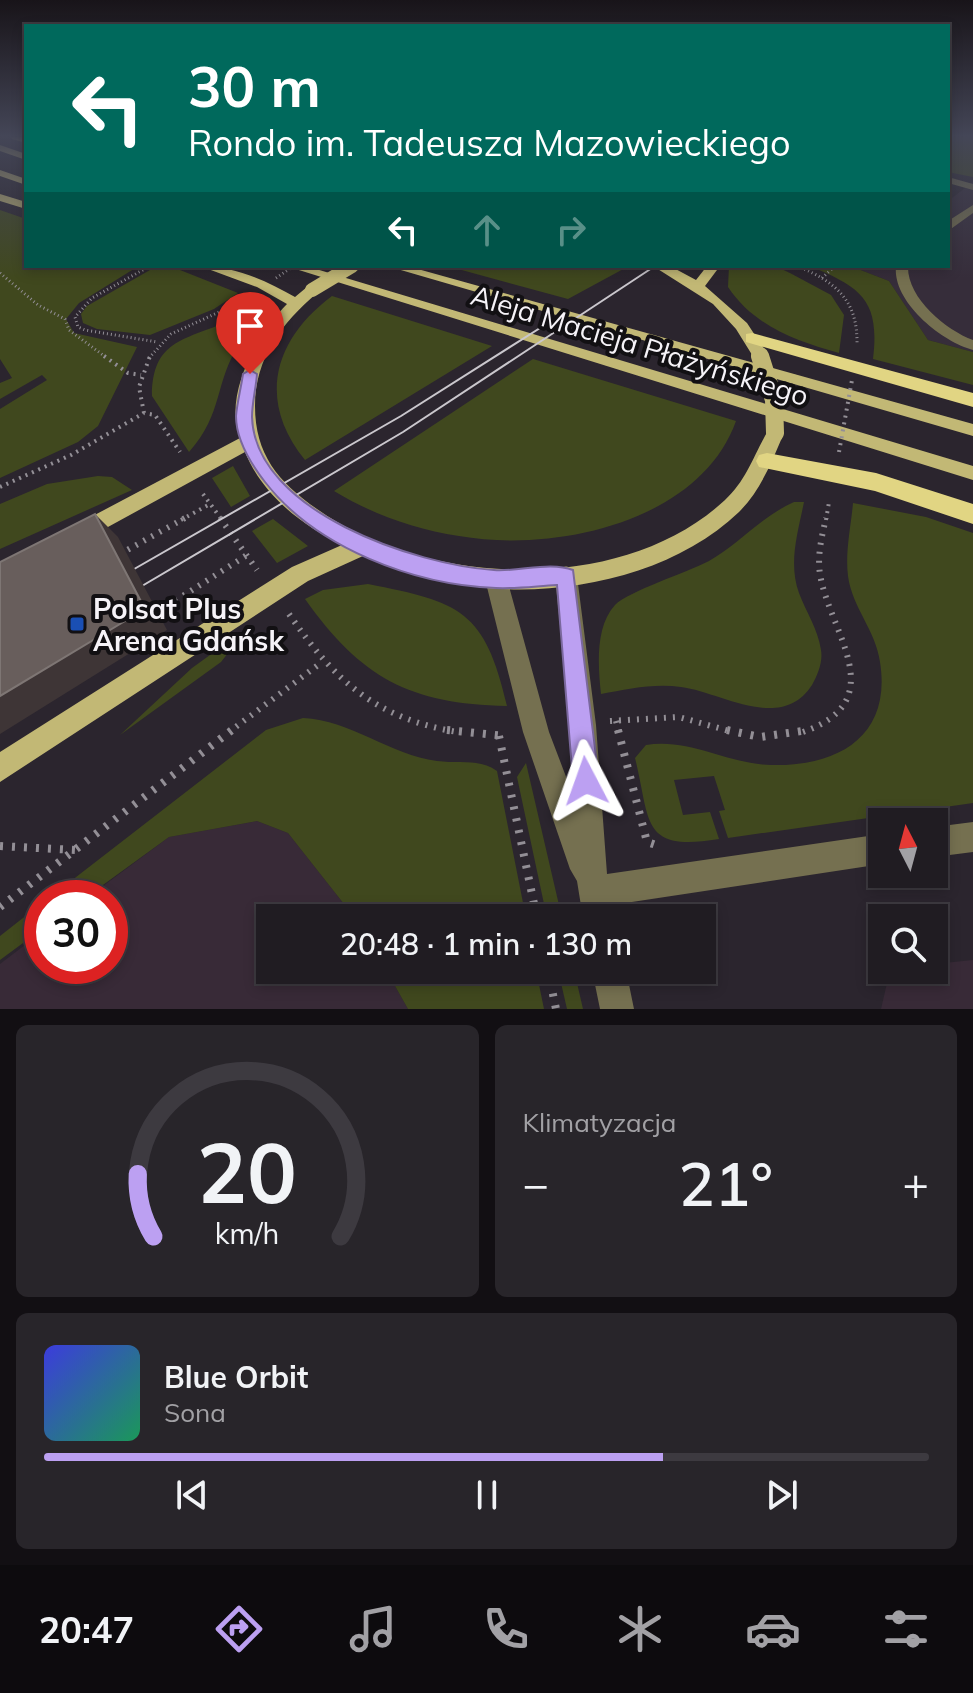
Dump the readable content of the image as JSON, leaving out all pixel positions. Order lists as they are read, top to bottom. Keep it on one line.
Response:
{"streets":{"main road":["Aleja Macieja Płażyńskiego"]},"places":{"transit":["Polsat Plus Arena Gdańsk"]},"north":"top","page":{"turn":["30 m","Rondo im. Tadeusza Mazowieckiego"],"limit":"30","trip":"20:48 · 1 min · 130 m","tile":"Klimatyzacja","heat":["−","21°","+"],"song":["Blue Orbit","Sona"],"tabs":"20:47","gauge":["20","km/h"]}}
